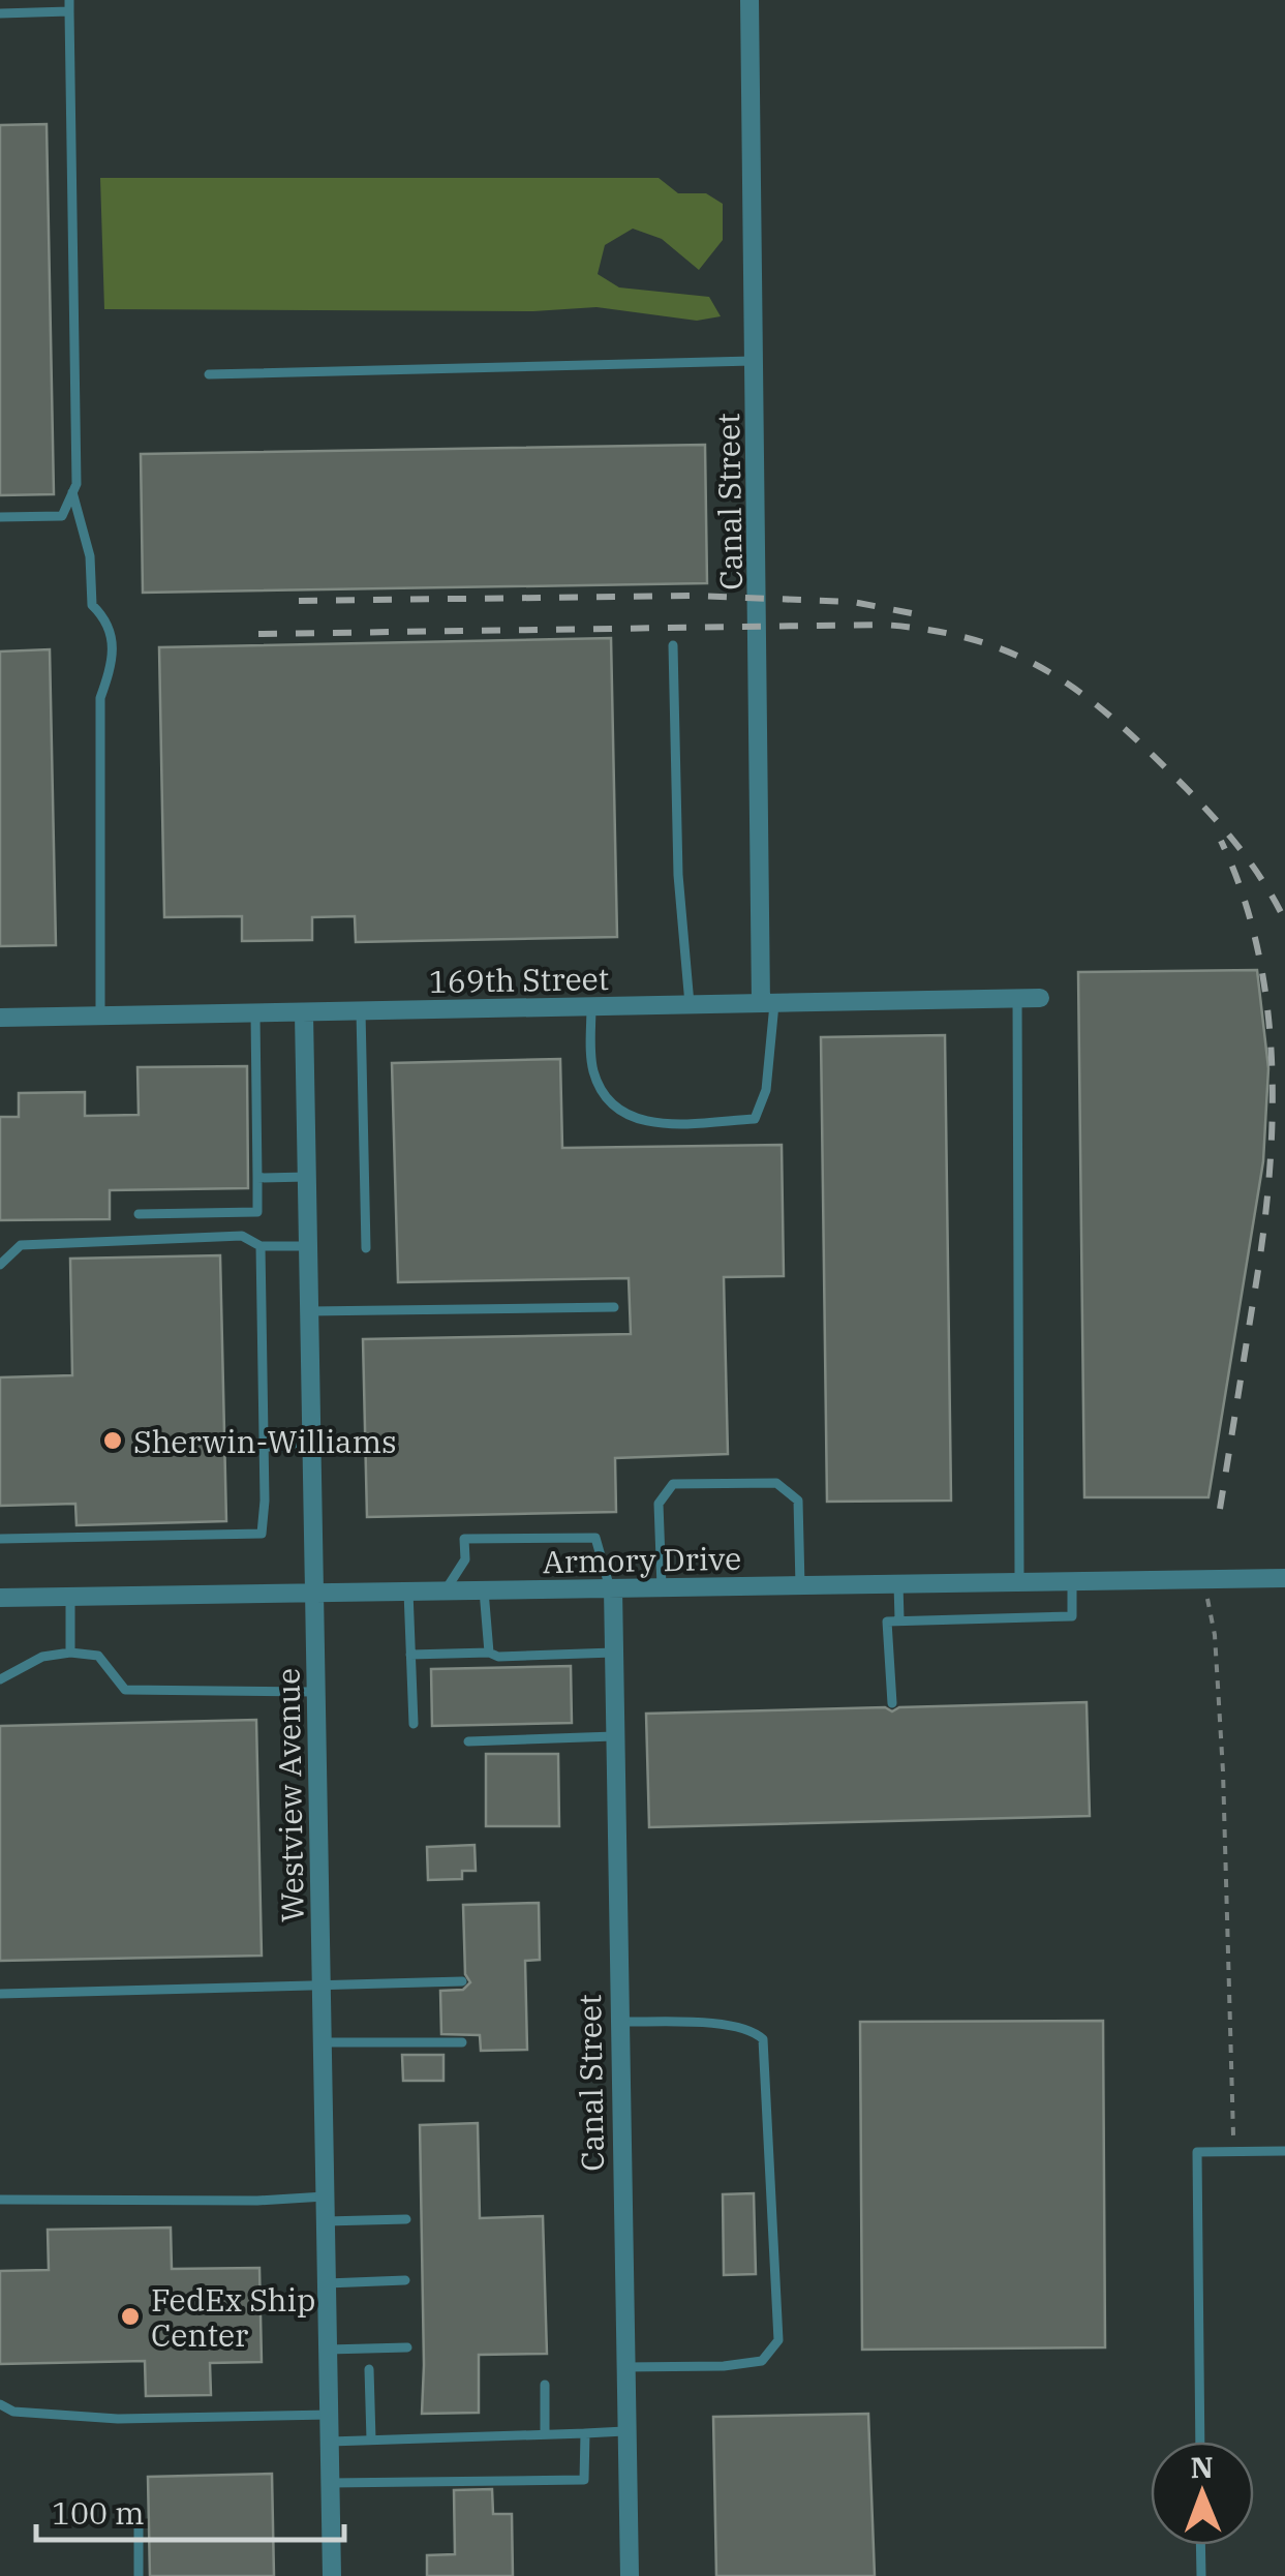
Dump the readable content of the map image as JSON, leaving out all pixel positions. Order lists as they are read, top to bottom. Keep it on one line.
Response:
{"streets":{"street":["Canal Street","169th Street","Armory Drive","Westview Avenue"]},"crossings":[["Canal Street","169th Street"],["Canal Street","Armory Drive"],["169th Street","Westview Avenue"],["Armory Drive","Westview Avenue"]],"places":["Sherwin-Williams","FedEx Ship Center"],"scale_bar":"100 m","north":"top"}
